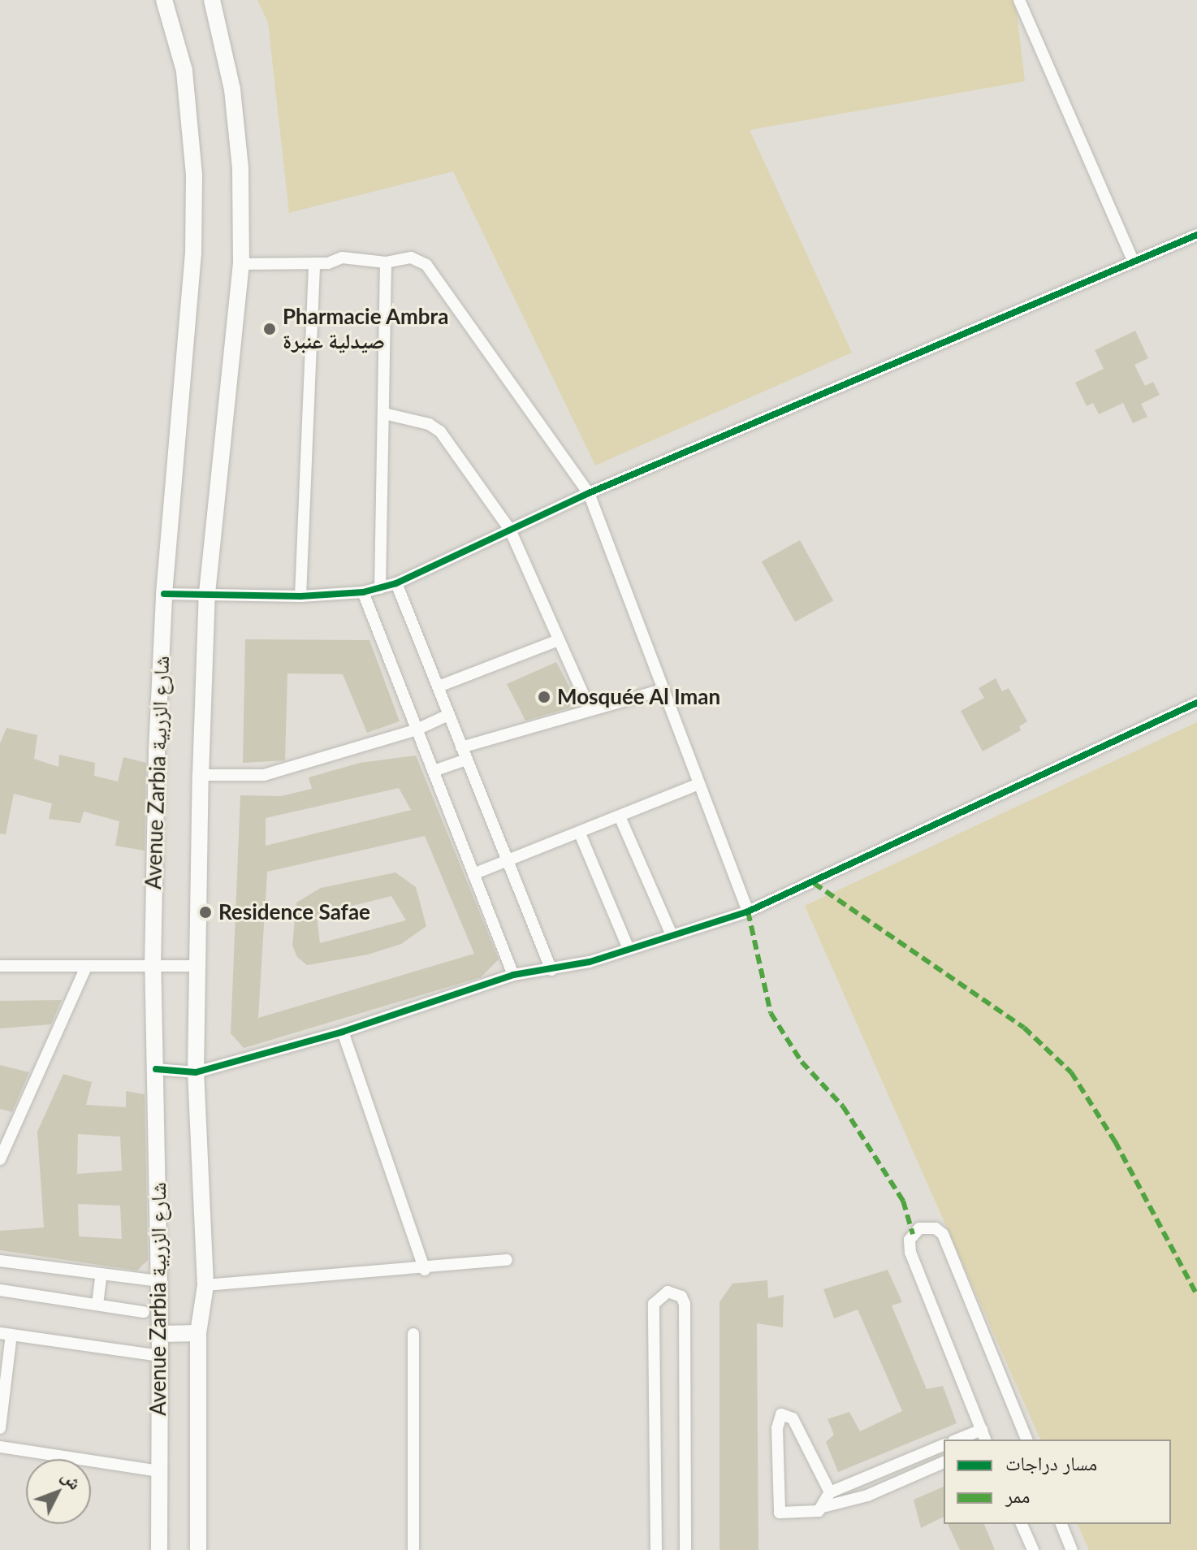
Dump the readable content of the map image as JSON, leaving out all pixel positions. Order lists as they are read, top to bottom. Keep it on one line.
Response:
{"streets":{"main road":["Avenue Zarbia شارع الزربية"]},"places":["Pharmacie Ambra صيدلية عنبرة","Mosquée Al Iman","Residence Safae"],"legend":["مسار دراجات","ممر"],"north":"top right"}
